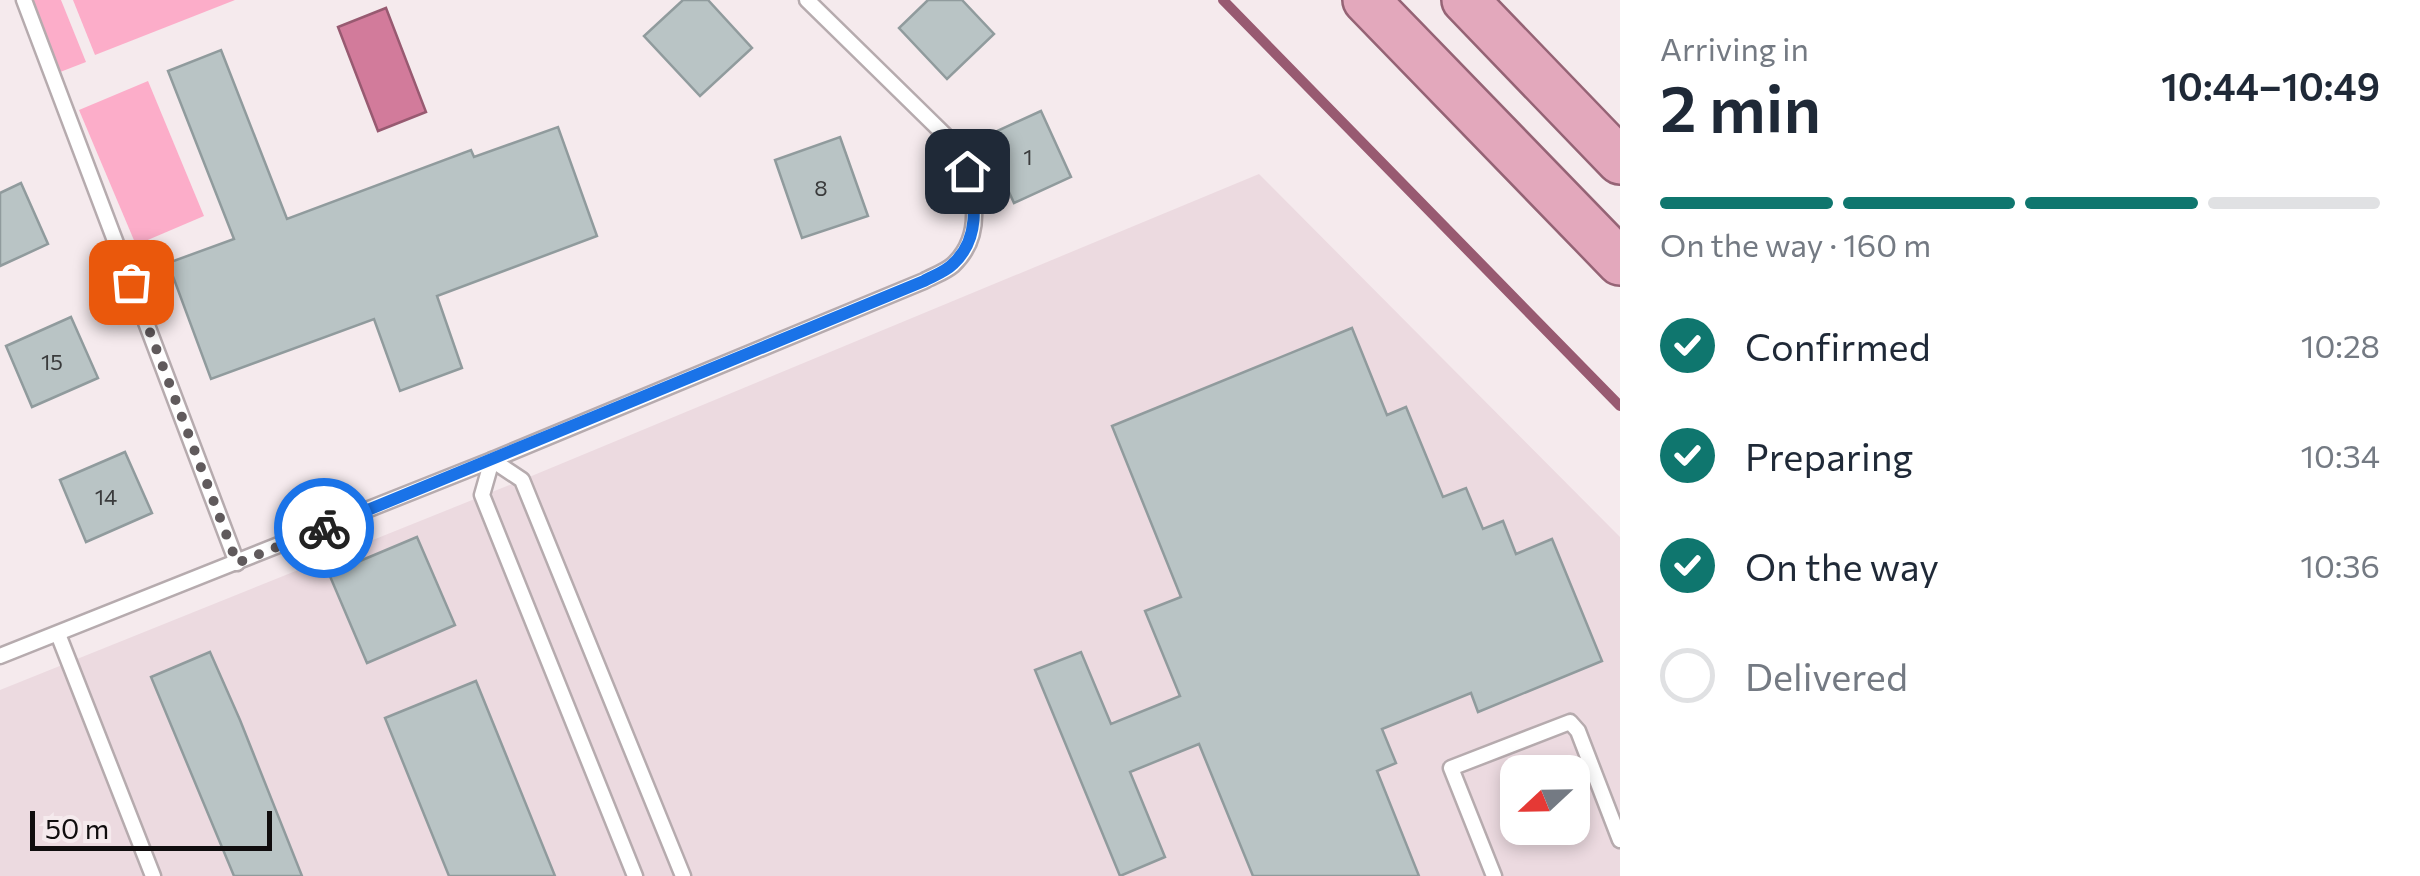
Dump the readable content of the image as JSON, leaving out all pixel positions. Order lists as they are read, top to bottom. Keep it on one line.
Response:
{"house_numbers":["1","8","15","14"],"scale_bar":"50 m","north":"left","page":{"heading":["2 min","Arriving in","10:44–10:49"],"bar":"On the way · 160 m","list":[["Confirmed","10:28"],["Preparing","10:34"],["On the way","10:36"],"Delivered"],"scale":"50 m"}}
